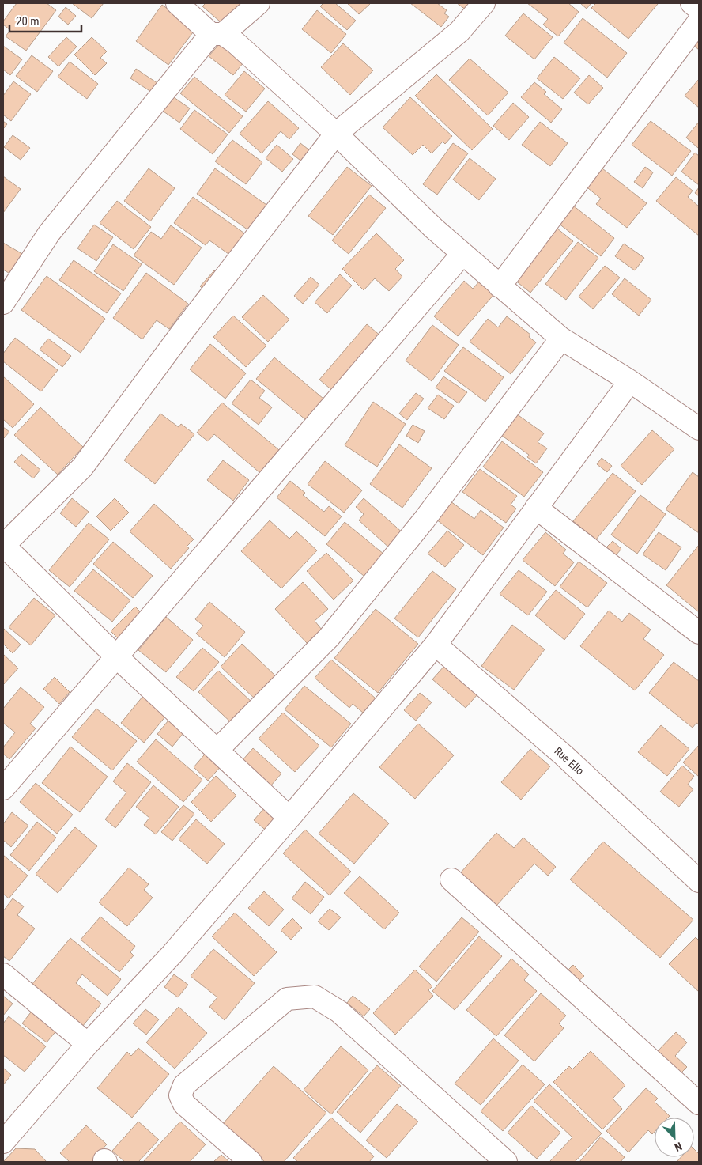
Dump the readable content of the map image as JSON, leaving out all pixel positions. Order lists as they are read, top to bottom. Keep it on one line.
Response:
{"streets":{"street":["Rue Ello"]},"scale_bar":"20 m","north":"bottom right"}
